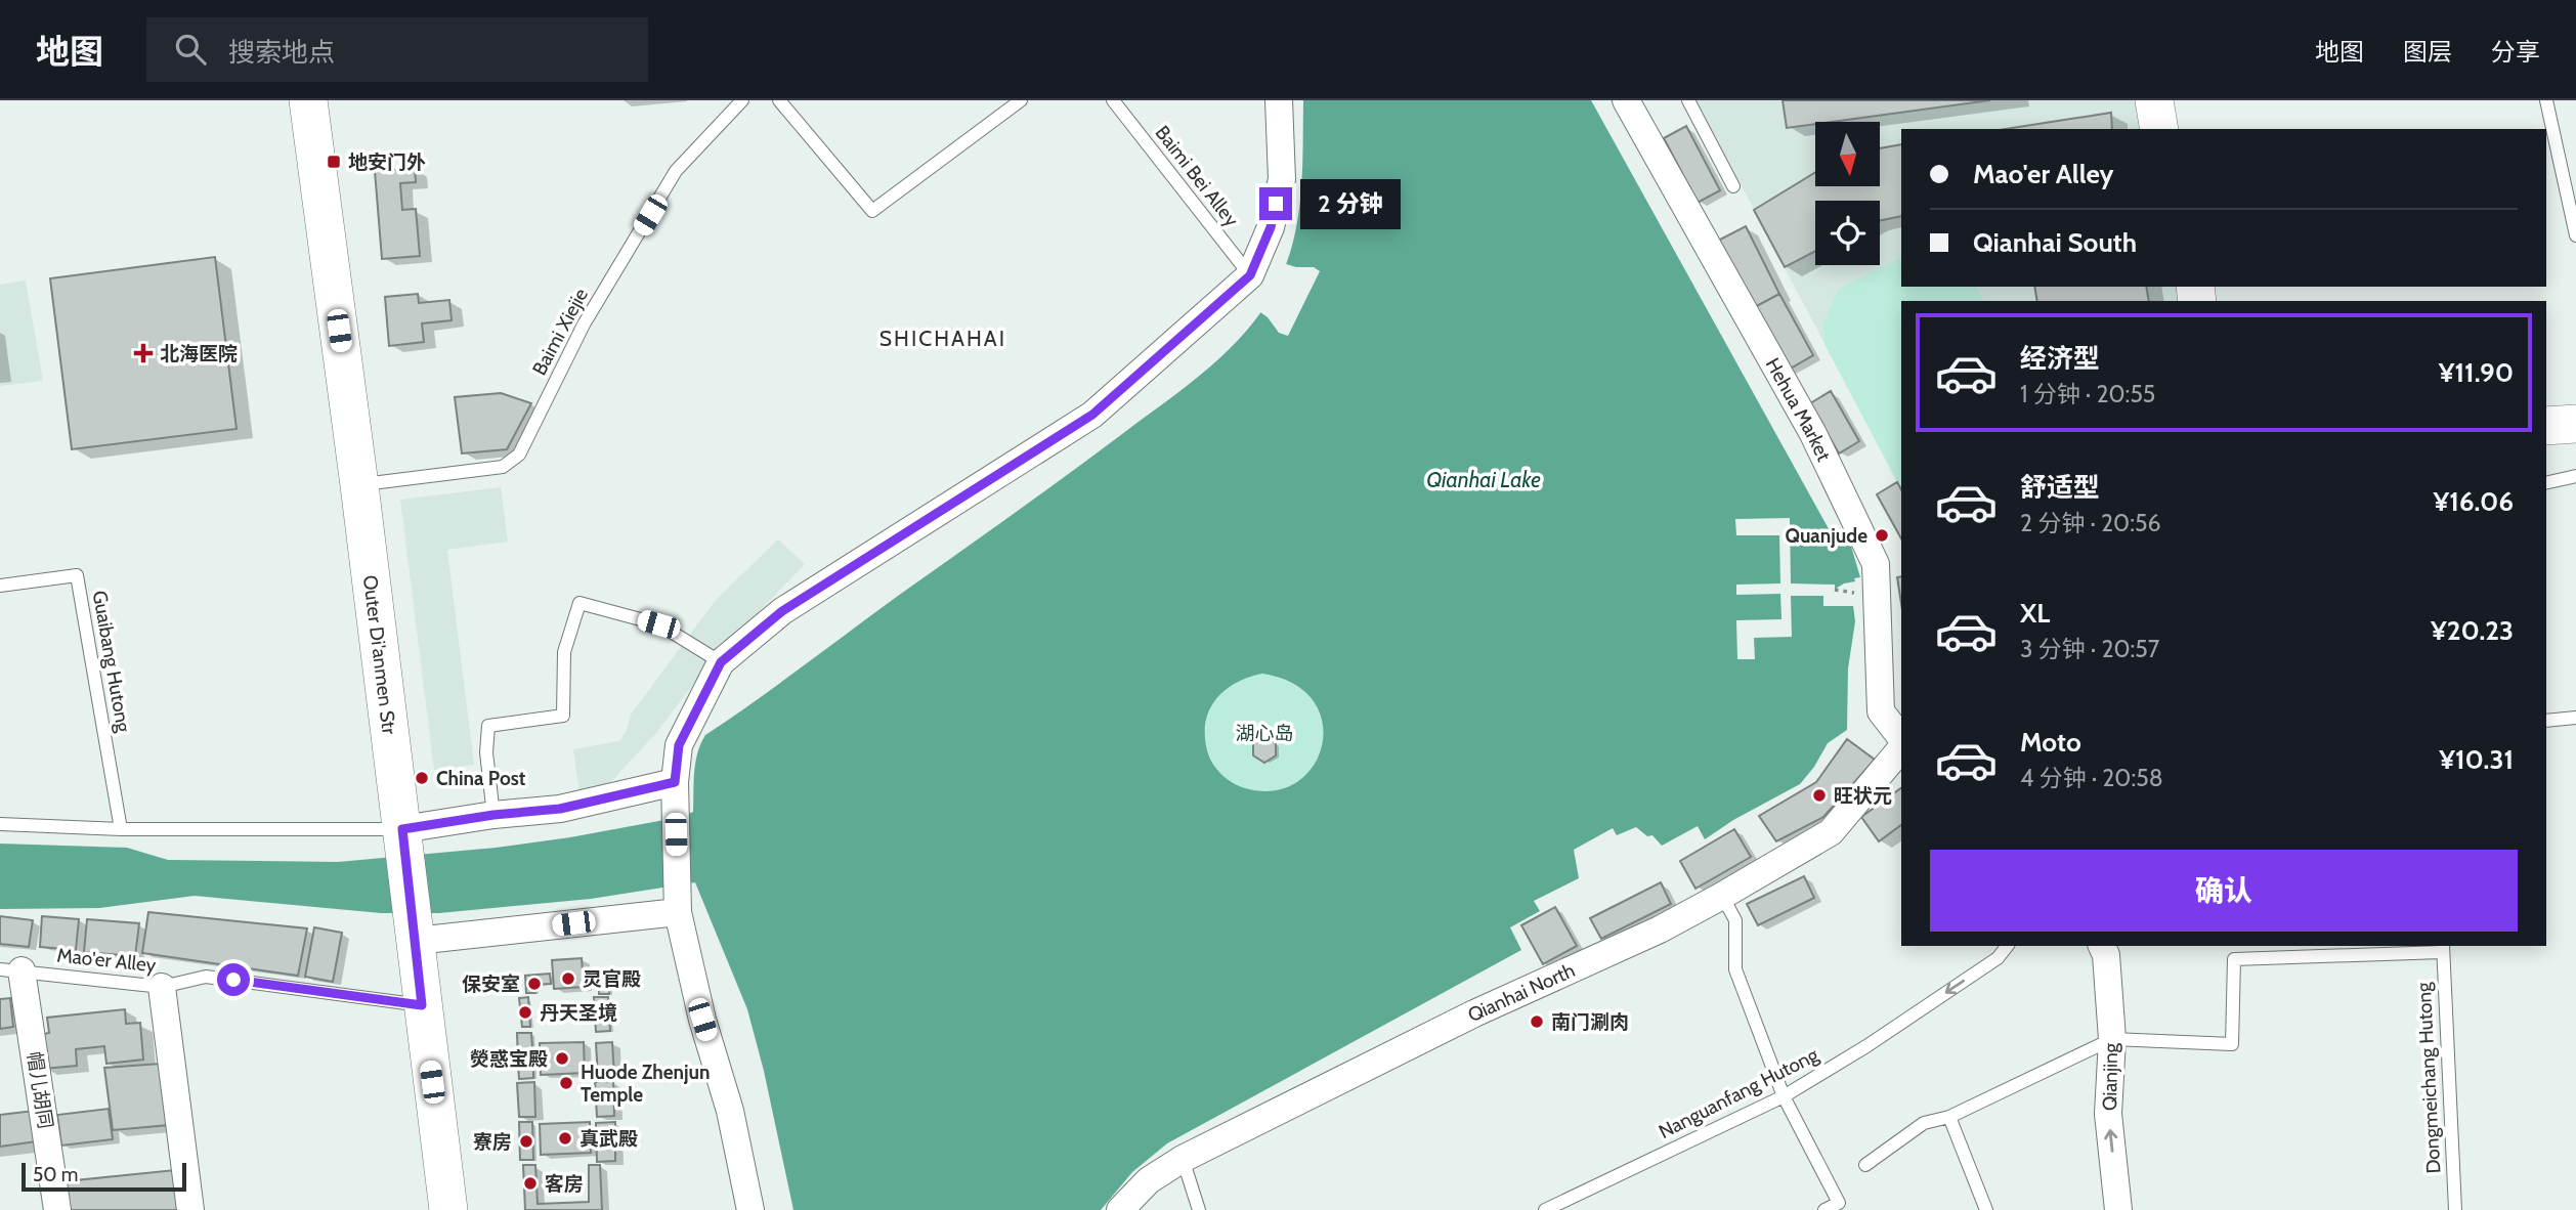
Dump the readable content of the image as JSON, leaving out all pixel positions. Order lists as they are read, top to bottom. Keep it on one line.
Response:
{"streets":{"main road":["Outer Di'anmen Str"],"street":["Hehua Market","Qianhai North","Qianjing","帽儿胡同"],"lane":["Baimi Bei Alley","Baimi Xiejie","Guaibang Hutong","Mao'er Alley","Dongmeichang Hutong","Nanguanfang Hutong"]},"crossings":[["Baimi Xiejie","Outer Di'anmen Str"],["Outer Di'anmen Str","Mao'er Alley"],["Mao'er Alley","帽儿胡同"]],"one_way":["Qianjing"],"districts":["SHICHAHAI"],"water":["Qianhai Lake"],"parks":["湖心岛"],"places":{"transit":["地安门外"],"health":["北海医院"],"other":["Quanjude","China Post","旺状元","灵官殿","保安室","丹天圣境","南门涮肉","熒惑宝殿","Huode Zhenjun Temple","真武殿","寮房","客房"]},"scale_bar":"50 m","north":"bottom","page":{"header":"地图","search":"搜索地点","nav":["地图","图层","分享"],"banner":["Mao'er Alley","Qianhai South"],"bubble":"2 分钟","list":[{"name":"经济型","note":"1 分钟 · 20:55","value":"¥11.90"},{"name":"舒适型","note":"2 分钟 · 20:56","value":"¥16.06"},{"name":"XL","note":"3 分钟 · 20:57","value":"¥20.23"},{"name":"Moto","note":"4 分钟 · 20:58","value":"¥10.31"}],"buttons":"确认","scale":"50 m"}}
